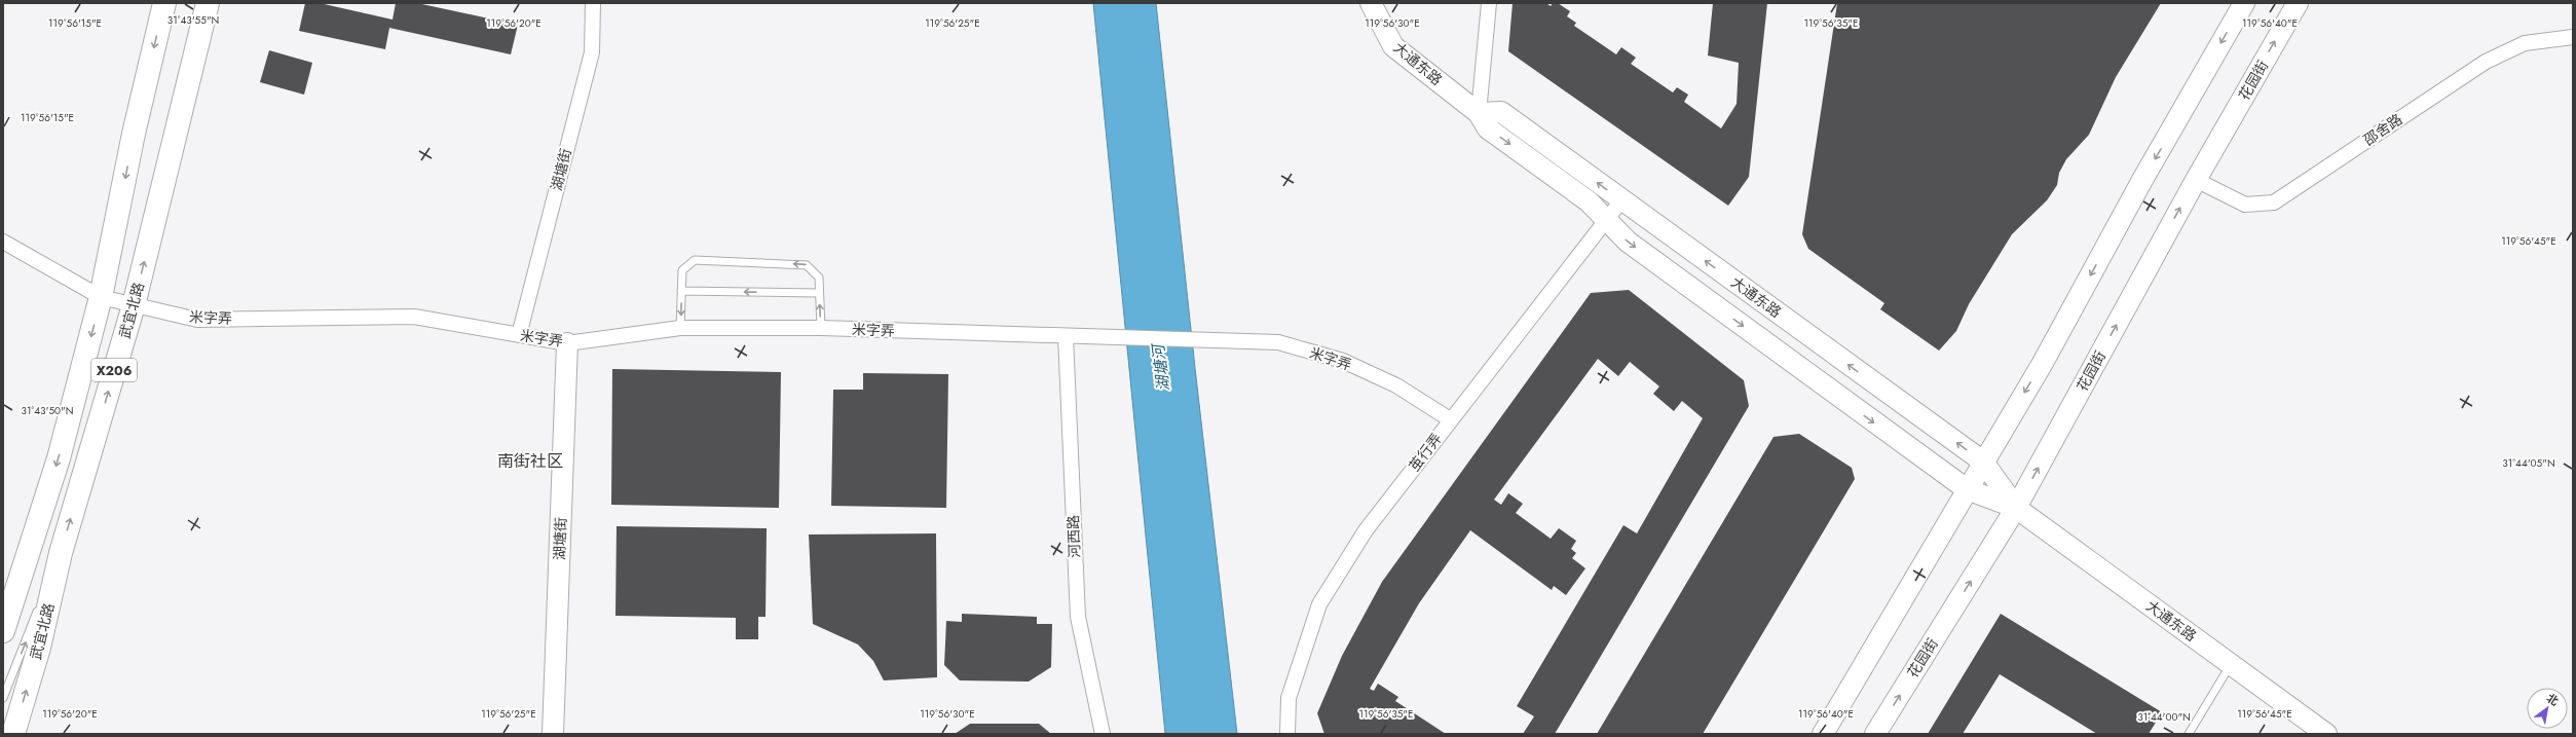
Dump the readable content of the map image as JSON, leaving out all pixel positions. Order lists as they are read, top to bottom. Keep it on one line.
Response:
{"streets":{"main road":["武宜北路","X206"],"street":["大通东路","花园街","邵舍路","湖塘街","米字弄","茧行弄","河西路"]},"crossings":[["大通东路","花园街"],["大通东路","茧行弄"],["花园街","邵舍路"],["湖塘街","米字弄"],["武宜北路","米字弄"],["米字弄","X206"],["米字弄","茧行弄"],["米字弄","河西路"]],"districts":["南街社区"],"water":["湖塘河"],"north":"top right","coordinates":["31°43'55\"N","119°56'15\"E","119°56'20\"E","119°56'25\"E","119°56'30\"E","119°56'35\"E","119°56'40\"E","119°56'45\"E","31°43'50\"N","31°44'05\"N","31°44'00\"N"]}
